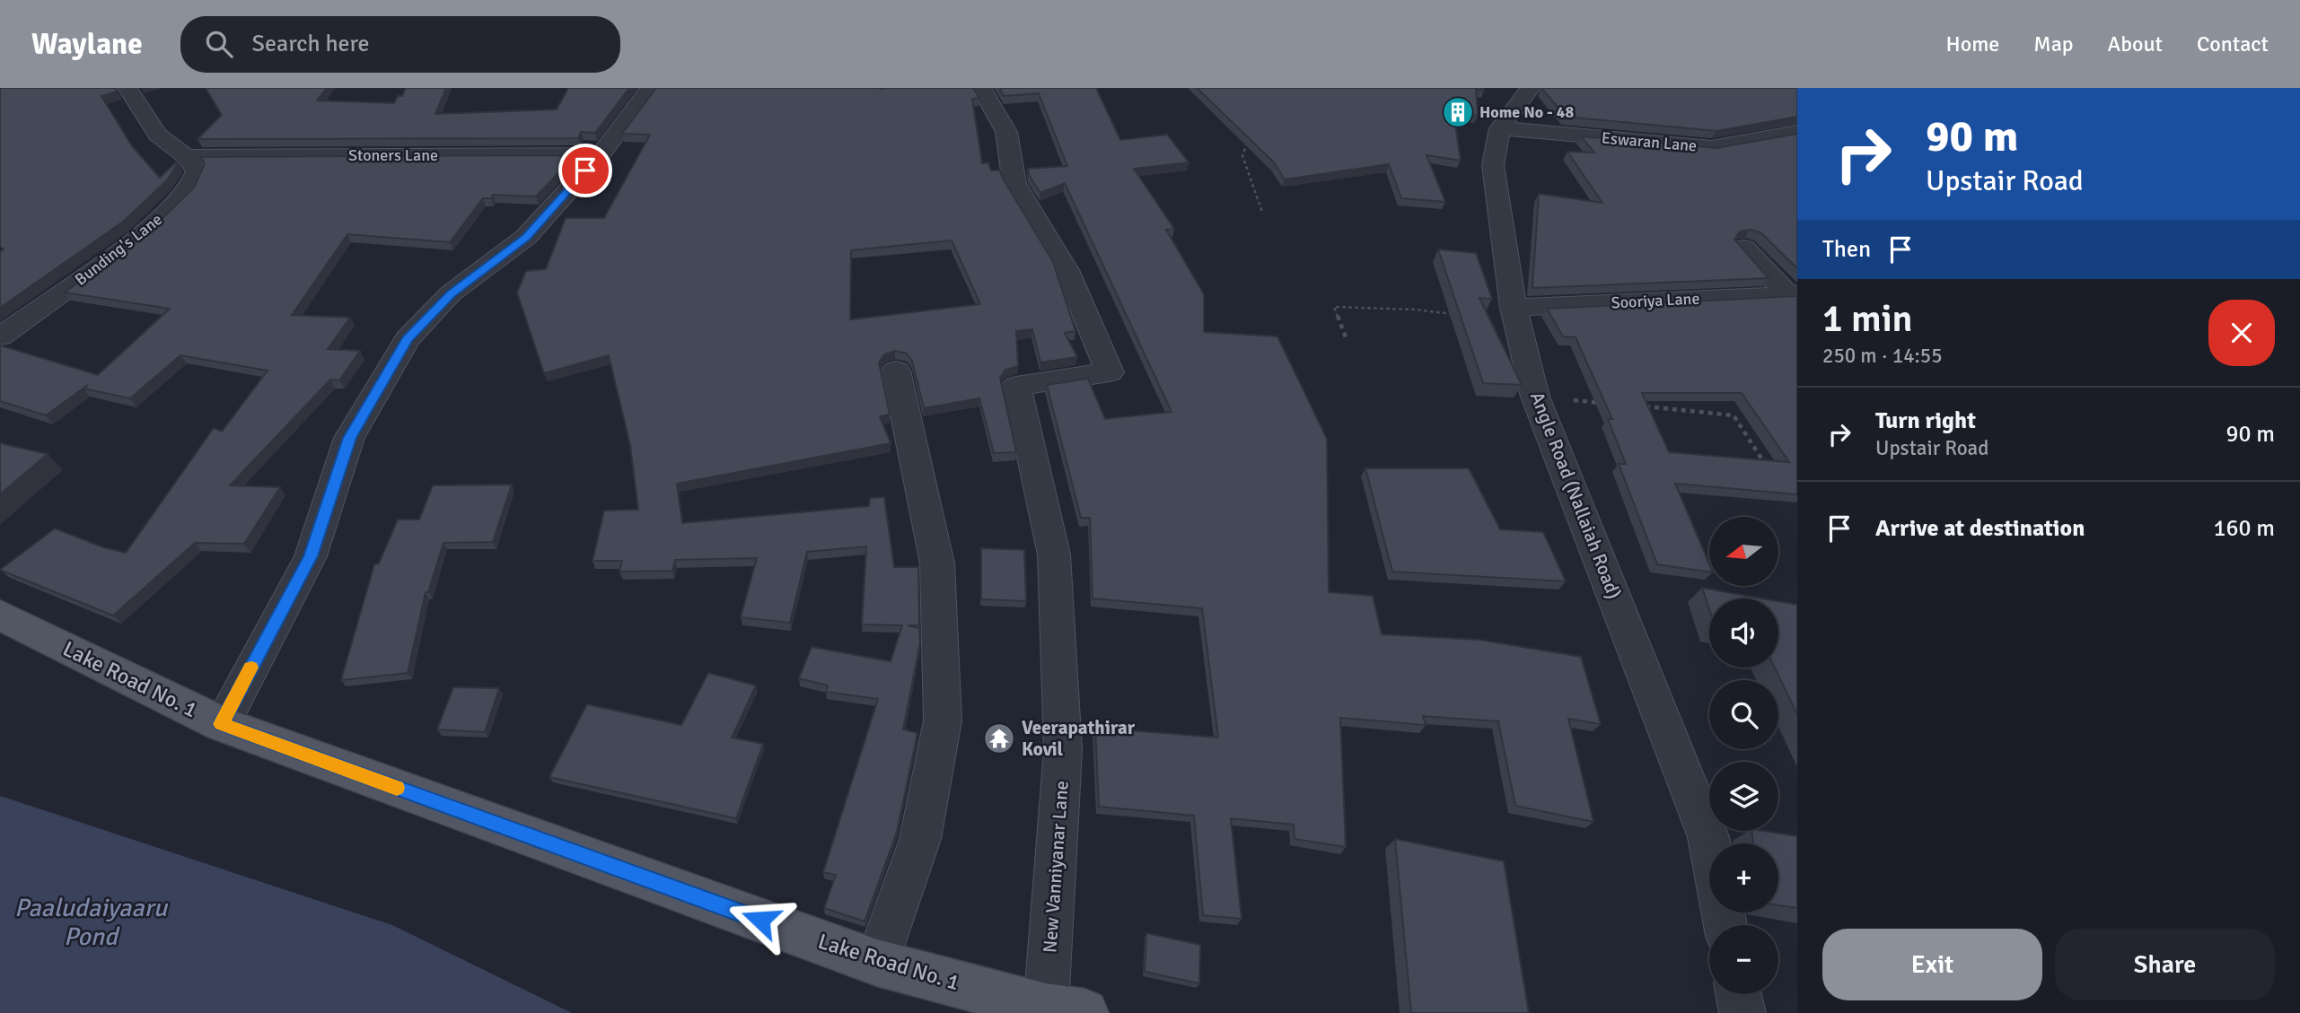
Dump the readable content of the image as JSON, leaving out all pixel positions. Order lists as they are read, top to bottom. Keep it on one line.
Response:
{"streets":{"main road":["Lake Road No. 1"],"street":["Eswaran Lane","Stoners Lane","Bunding's Lane","Sooriya Lane","Angle Road (Nallaiah Road)","New Vanniyanar Lane"]},"crossings":[["Eswaran Lane","Angle Road (Nallaiah Road)"],["Stoners Lane","Bunding's Lane"],["Sooriya Lane","Angle Road (Nallaiah Road)"],["Lake Road No. 1","New Vanniyanar Lane"]],"water":["Paaludaiyaaru Pond"],"places":{"building":["Home No - 48"],"temple":["Veerapathirar Kovil"]},"north":"left","page":{"header":"Waylane","search":"Search here","nav":["Home","Map","About","Contact"],"turn":["90 m","Upstair Road"],"then":"Then","heading":["1 min","250 m · 14:55"],"list":[{"name":"Turn right","note":"Upstair Road","value":"90 m"},{"name":"Arrive at destination","value":"160 m"}],"map_buttons":["+","−"],"buttons":["Exit","Share"]}}
